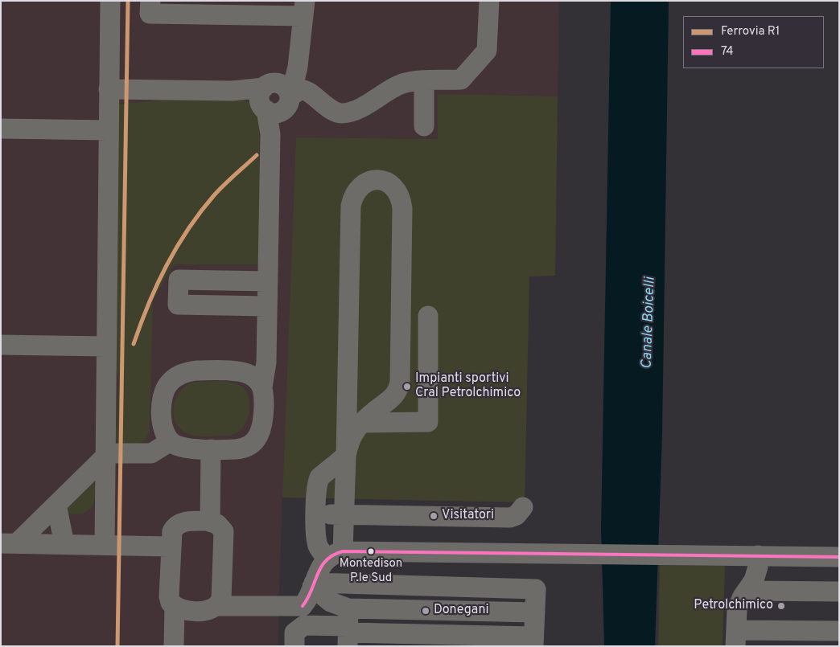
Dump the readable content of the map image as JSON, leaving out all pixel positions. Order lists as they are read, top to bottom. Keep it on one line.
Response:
{"water":["Canale Boicelli"],"places":["Impianti sportivi Cral Petrolchimico","Visitatori","Montedison P.le Sud","Petrolchimico","Donegani"],"lines":["rail line R1","transit line 74"],"legend":["Ferrovia R1","74"]}
